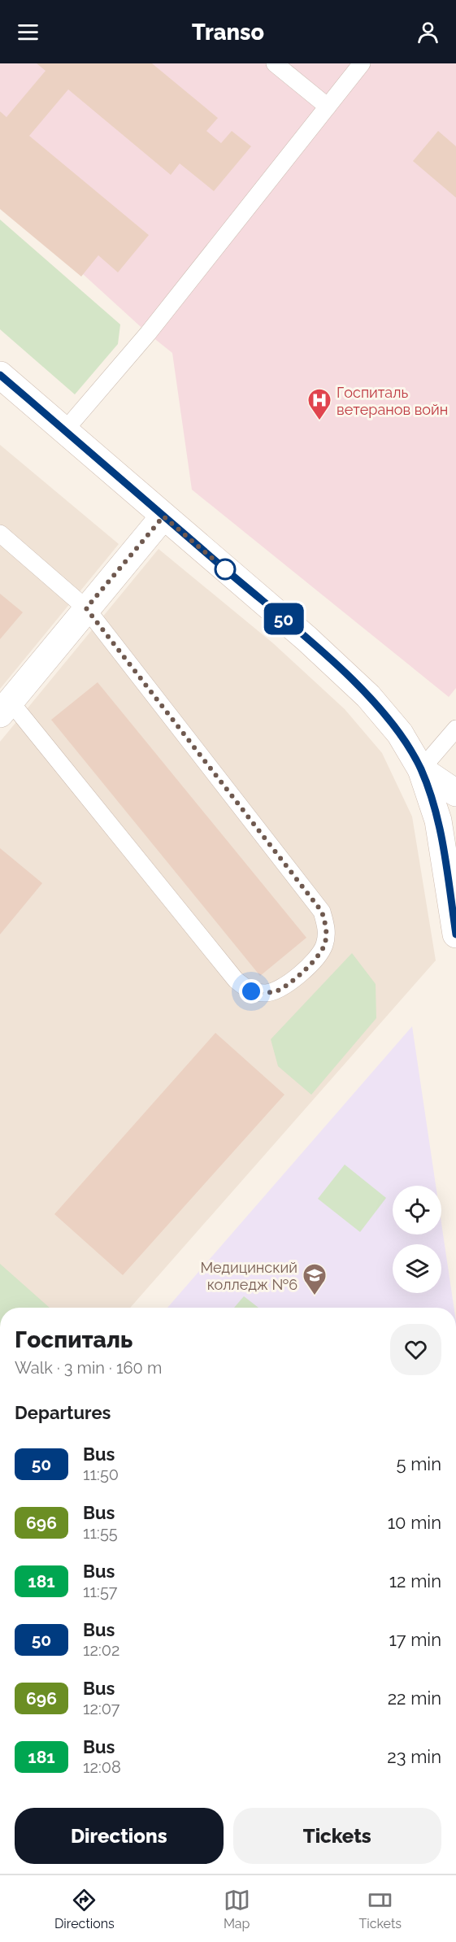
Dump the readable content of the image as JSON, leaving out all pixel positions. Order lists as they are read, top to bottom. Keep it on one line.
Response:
{"places":{"hospital":["Госпиталь ветеранов войн"],"school or university":["Медицинский колледж №6"]},"lines":["bus line 50"],"page":{"header":"Transo","on_map":"50","heading":[["Госпиталь","Walk · 3 min · 160 m"],"Departures"],"list":[{"mark":"50","name":"Bus","note":"11:50","value":"5 min"},{"mark":"696","name":"Bus","note":"11:55","value":"10 min"},{"mark":"181","name":"Bus","note":"11:57","value":"12 min"},{"mark":"50","name":"Bus","note":"12:02","value":"17 min"},{"mark":"696","name":"Bus","note":"12:07","value":"22 min"},{"mark":"181","name":"Bus","note":"12:08","value":"23 min"}],"buttons":["Directions","Tickets"],"tabs":["Directions","Map","Tickets"]}}
